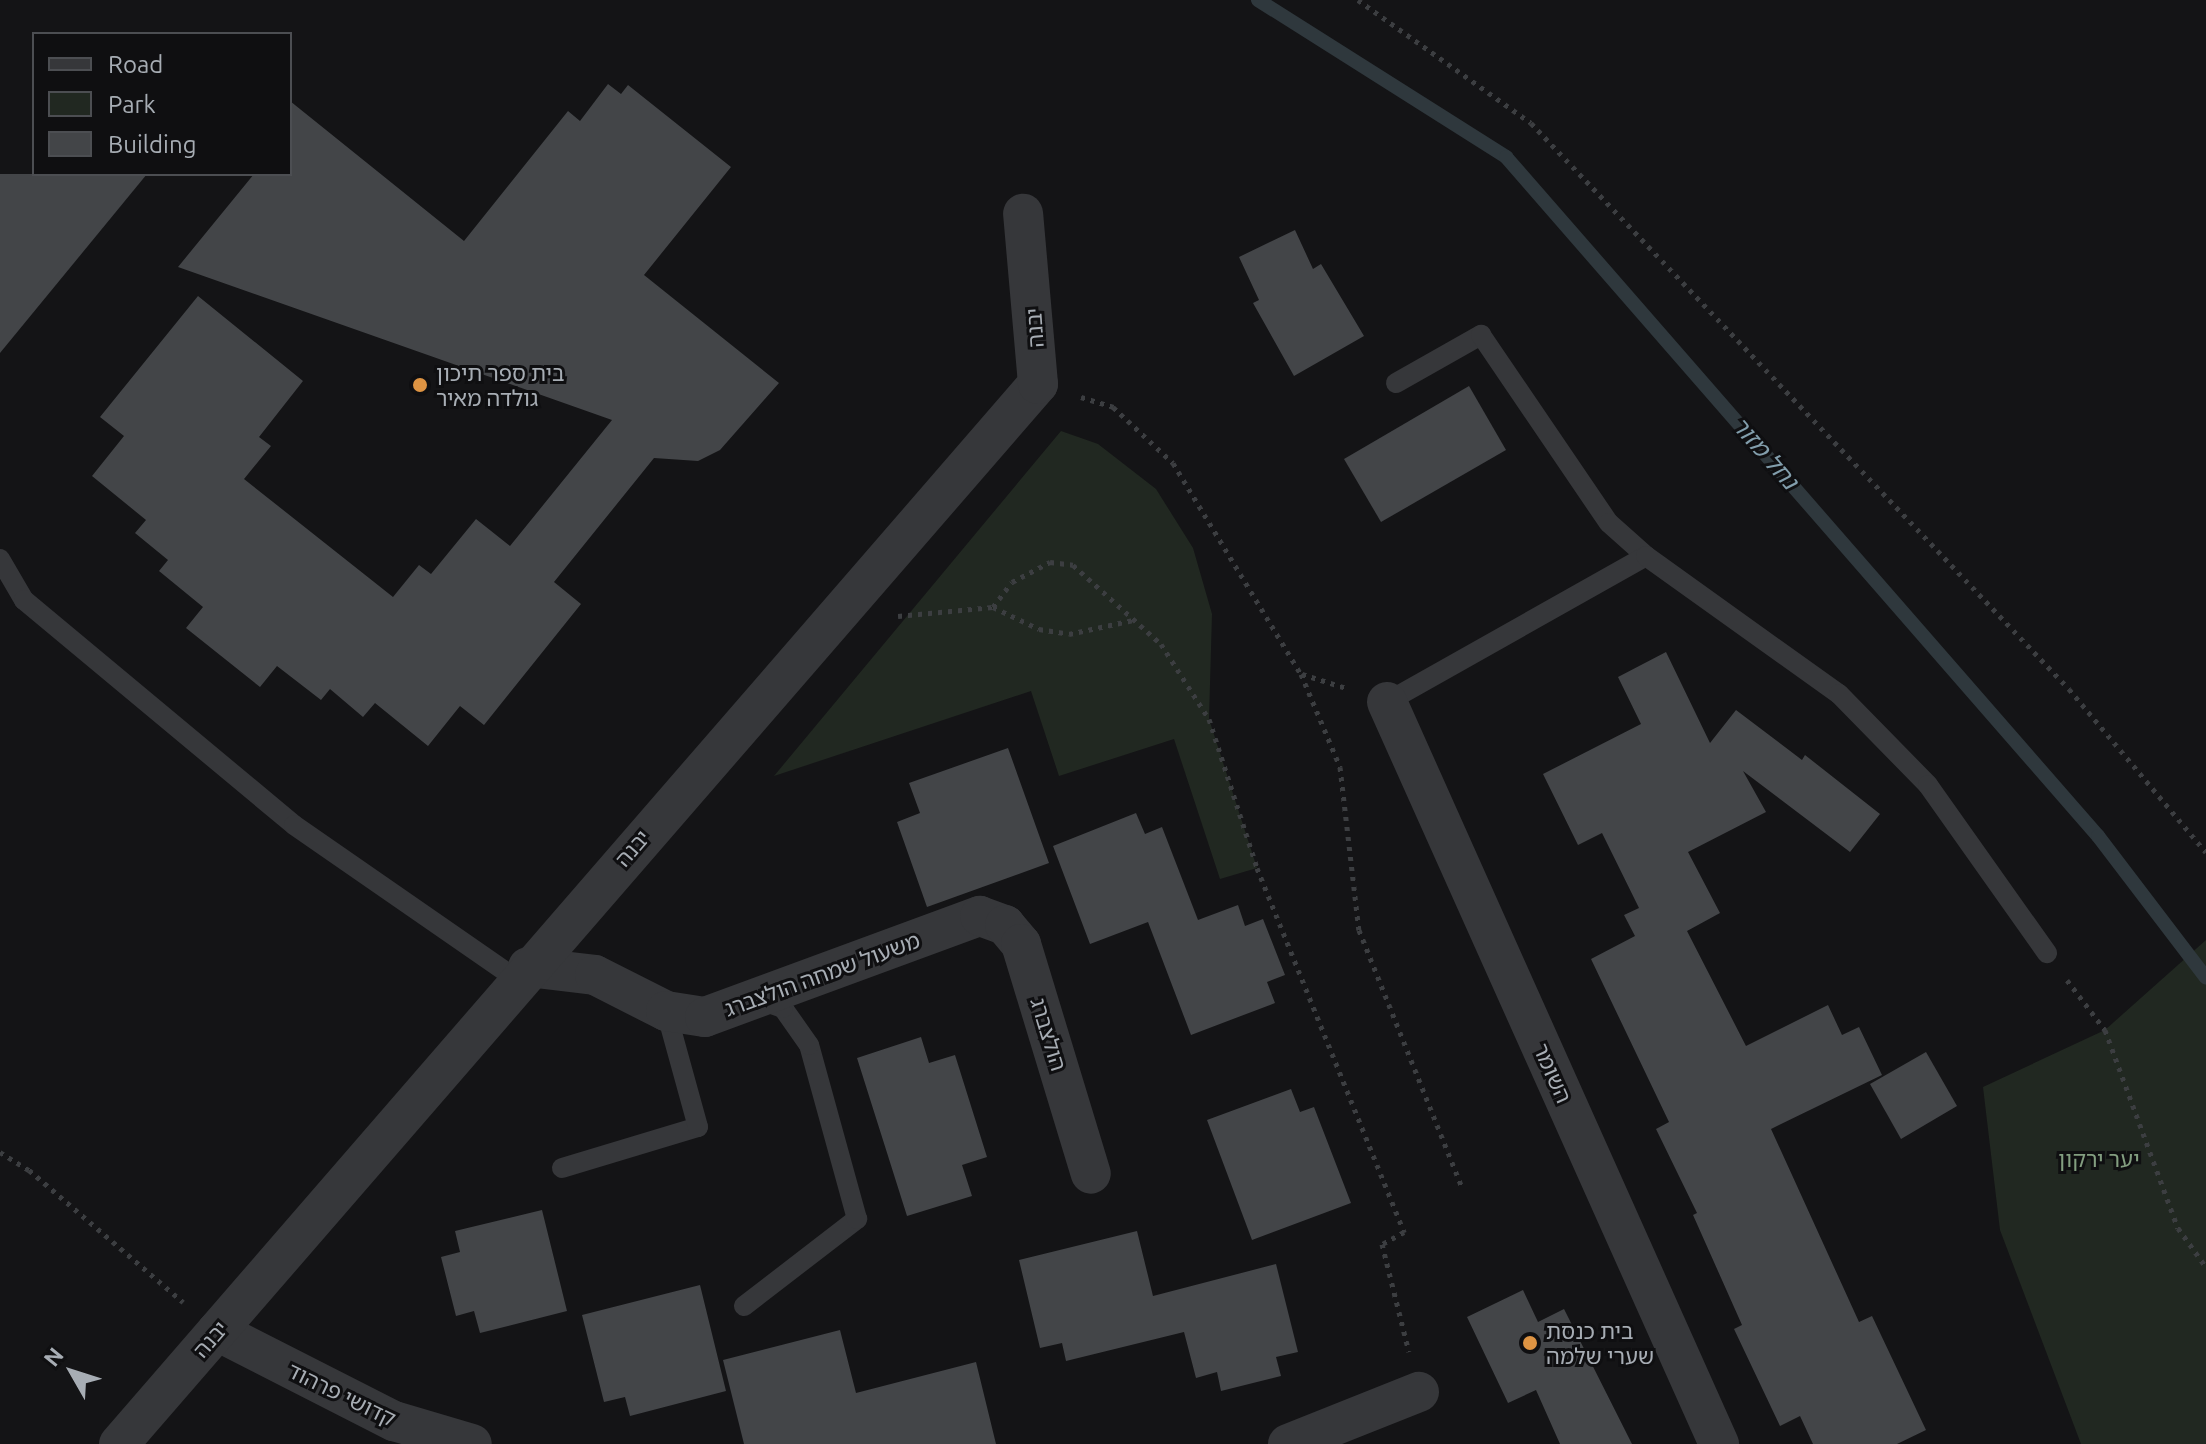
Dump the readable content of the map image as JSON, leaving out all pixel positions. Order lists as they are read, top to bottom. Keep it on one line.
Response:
{"streets":{"street":["יבנה","משעול שמחה הולצברג","הולצברג","השומר","קדושי פרהוד"]},"crossings":[["יבנה","משעול שמחה הולצברג"],["יבנה","קדושי פרהוד"],["משעול שמחה הולצברג","הולצברג"]],"water":["נחל מזור"],"parks":["יער ירקון"],"places":["בית ספר תיכון גולדה מאיר","בית כנסת שערי שלמה"],"legend":["Road","Park","Building"],"north":"top left"}
